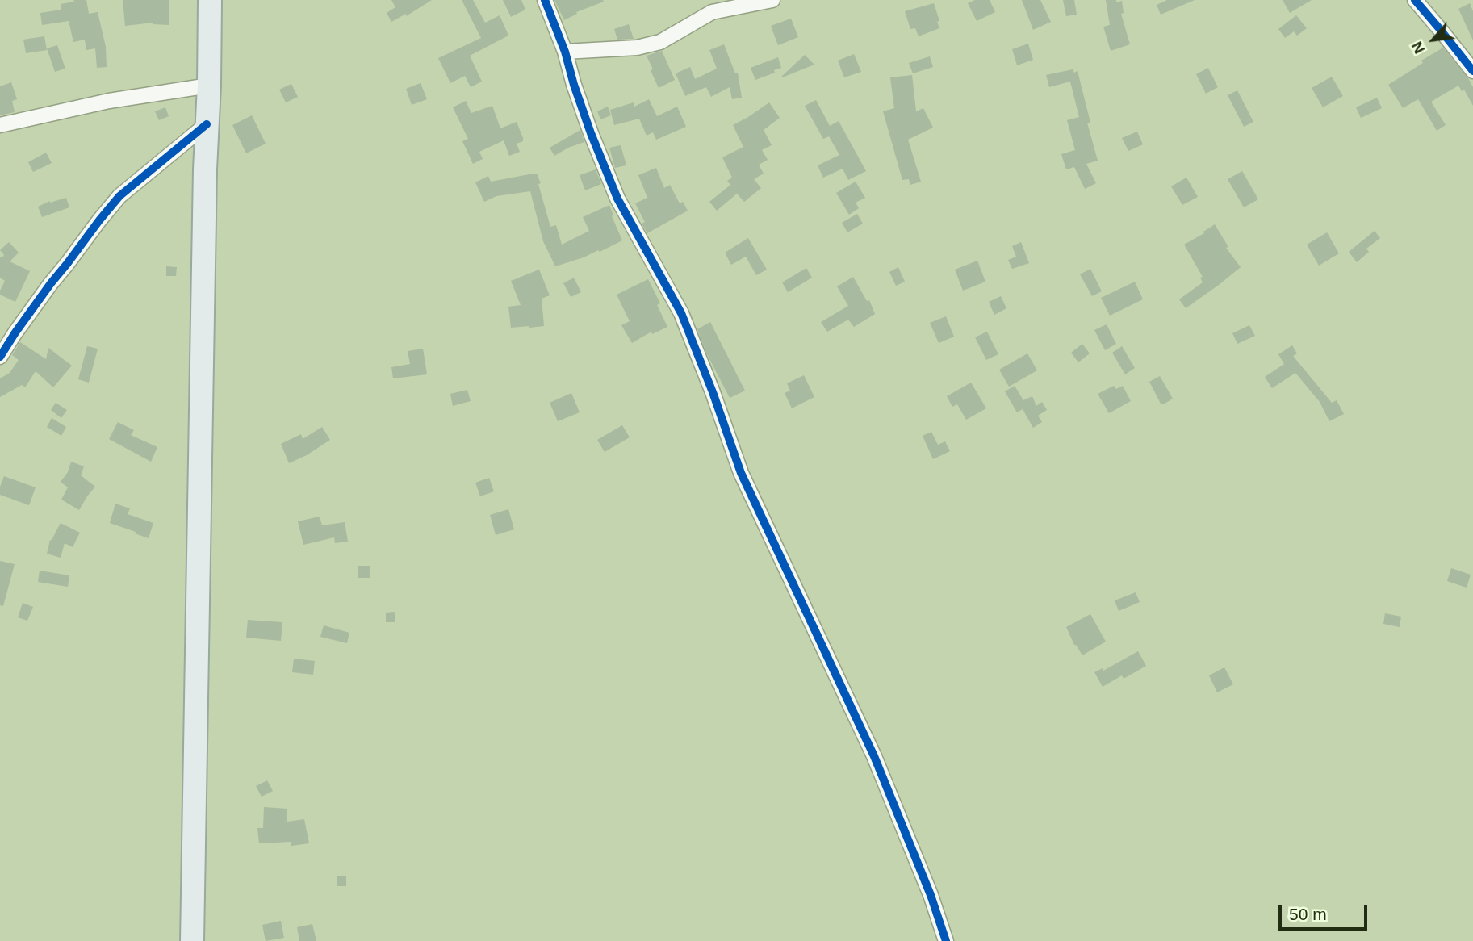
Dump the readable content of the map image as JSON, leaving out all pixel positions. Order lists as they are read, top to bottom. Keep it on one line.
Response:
{"scale_bar":"50 m","north":"bottom left"}
